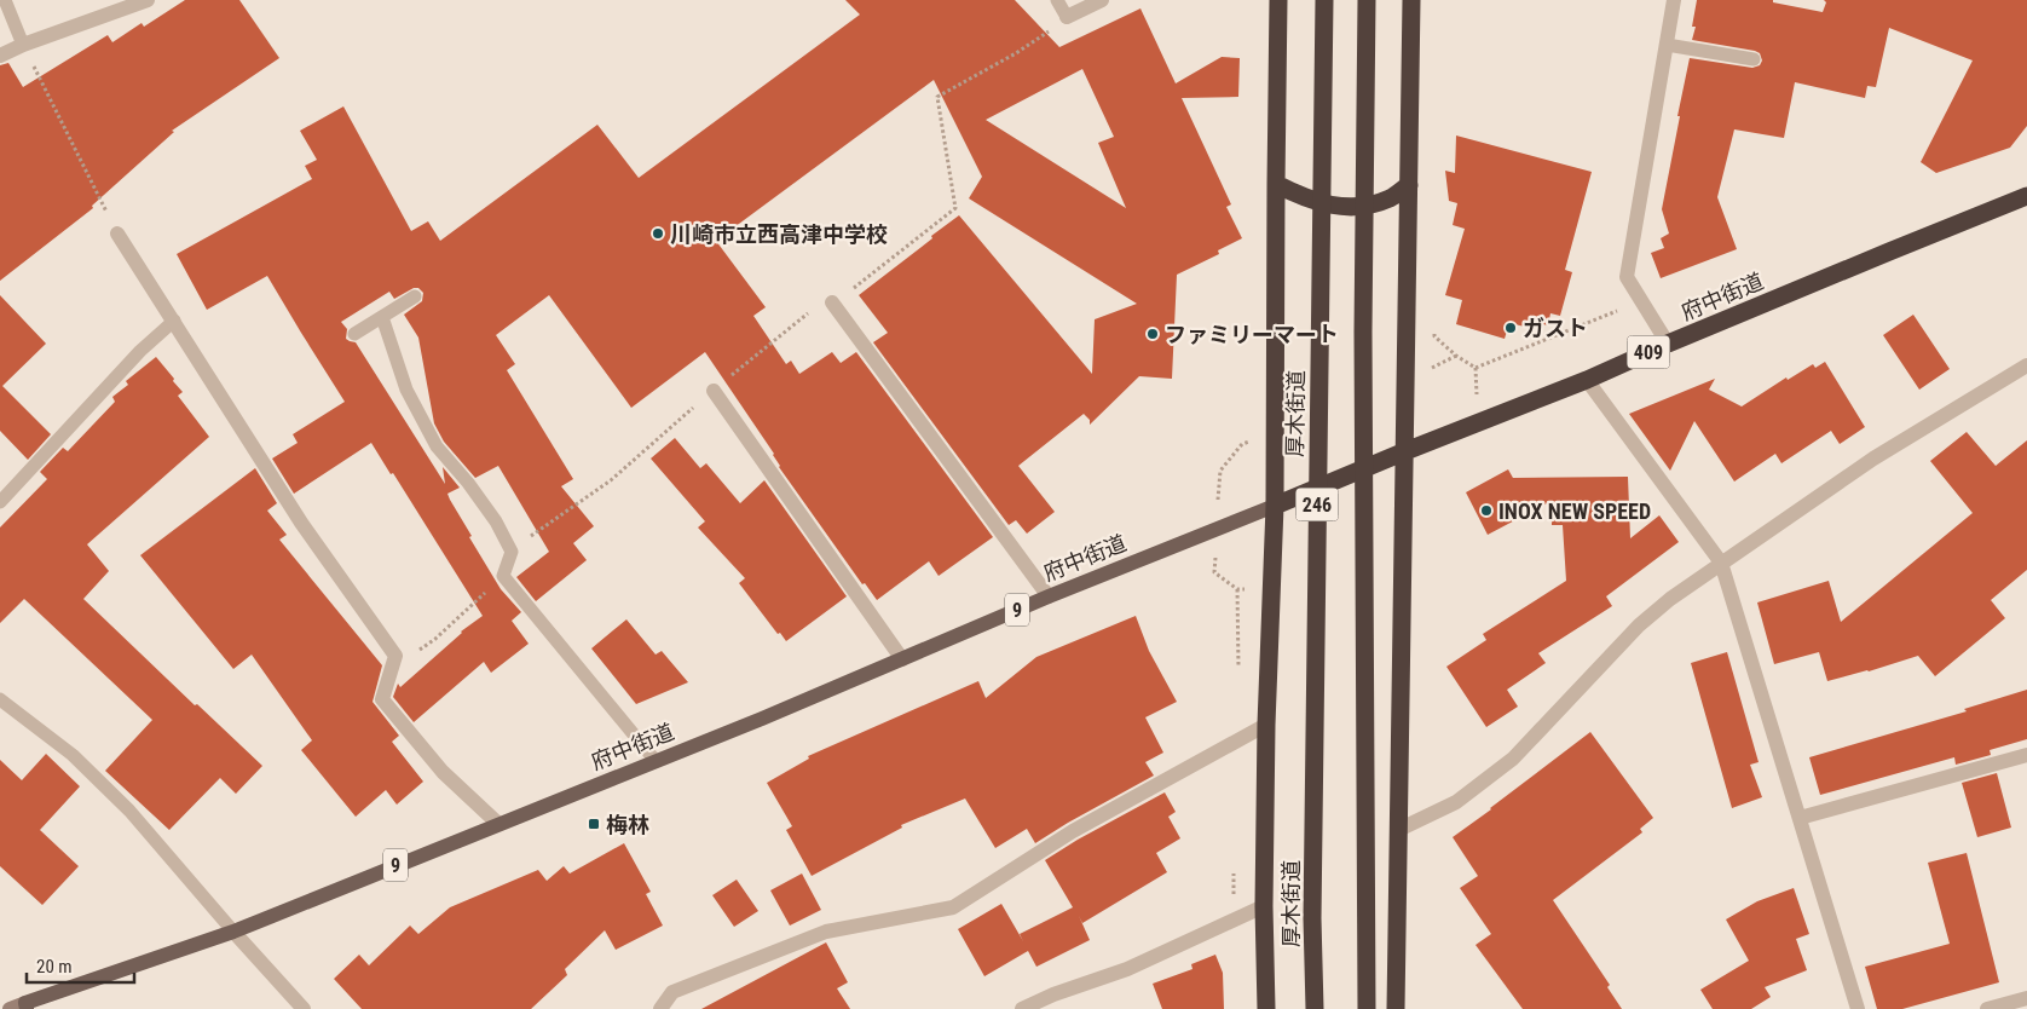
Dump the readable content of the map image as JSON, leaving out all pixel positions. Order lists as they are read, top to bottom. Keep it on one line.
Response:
{"streets":{"highway":["府中街道","409","厚木街道","246"],"main road":["9"]},"crossings":[["府中街道","246"]],"places":{"other":["川崎市立西高津中学校","ガスト","ファミリーマート","INOX NEW SPEED"],"transit":["梅林"]},"scale_bar":"20 m"}
